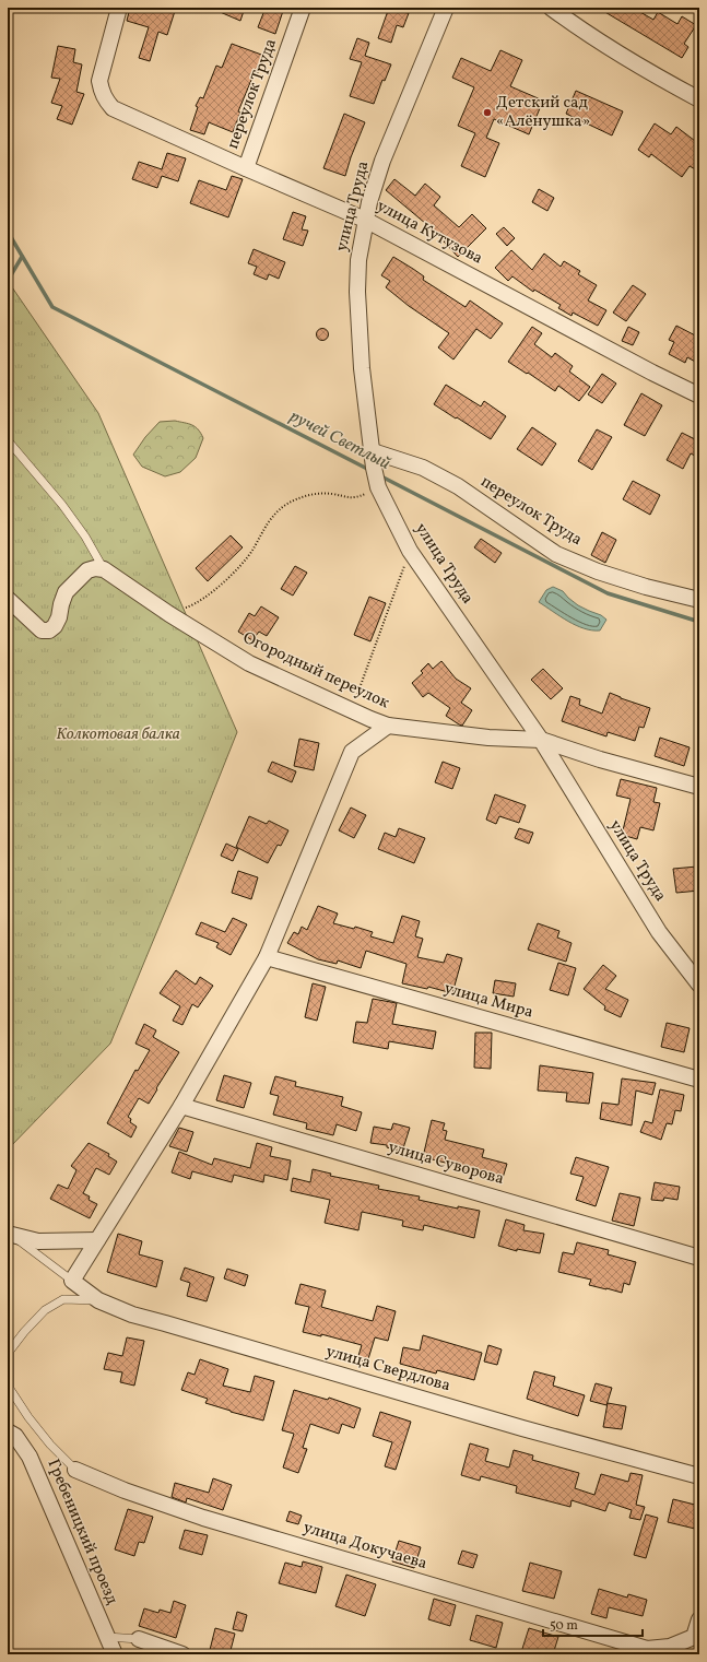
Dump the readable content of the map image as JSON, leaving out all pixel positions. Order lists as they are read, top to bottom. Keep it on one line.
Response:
{"streets":{"street":["переулок Труда","улица Труда","улица Кутузова","Огородный переулок","улица Мира","улица Суворова","улица Свердлова","Гребеницкий проезд","улица Докучаева"]},"crossings":[["переулок Труда","улица Труда"],["переулок Труда","улица Кутузова"],["улица Труда","улица Кутузова"],["улица Труда","Огородный переулок"]],"water":["ручей Светлый"],"parks":["Колкотовая балка"],"places":["Детский сад «Алёнушка»"],"scale_bar":"50 m"}
